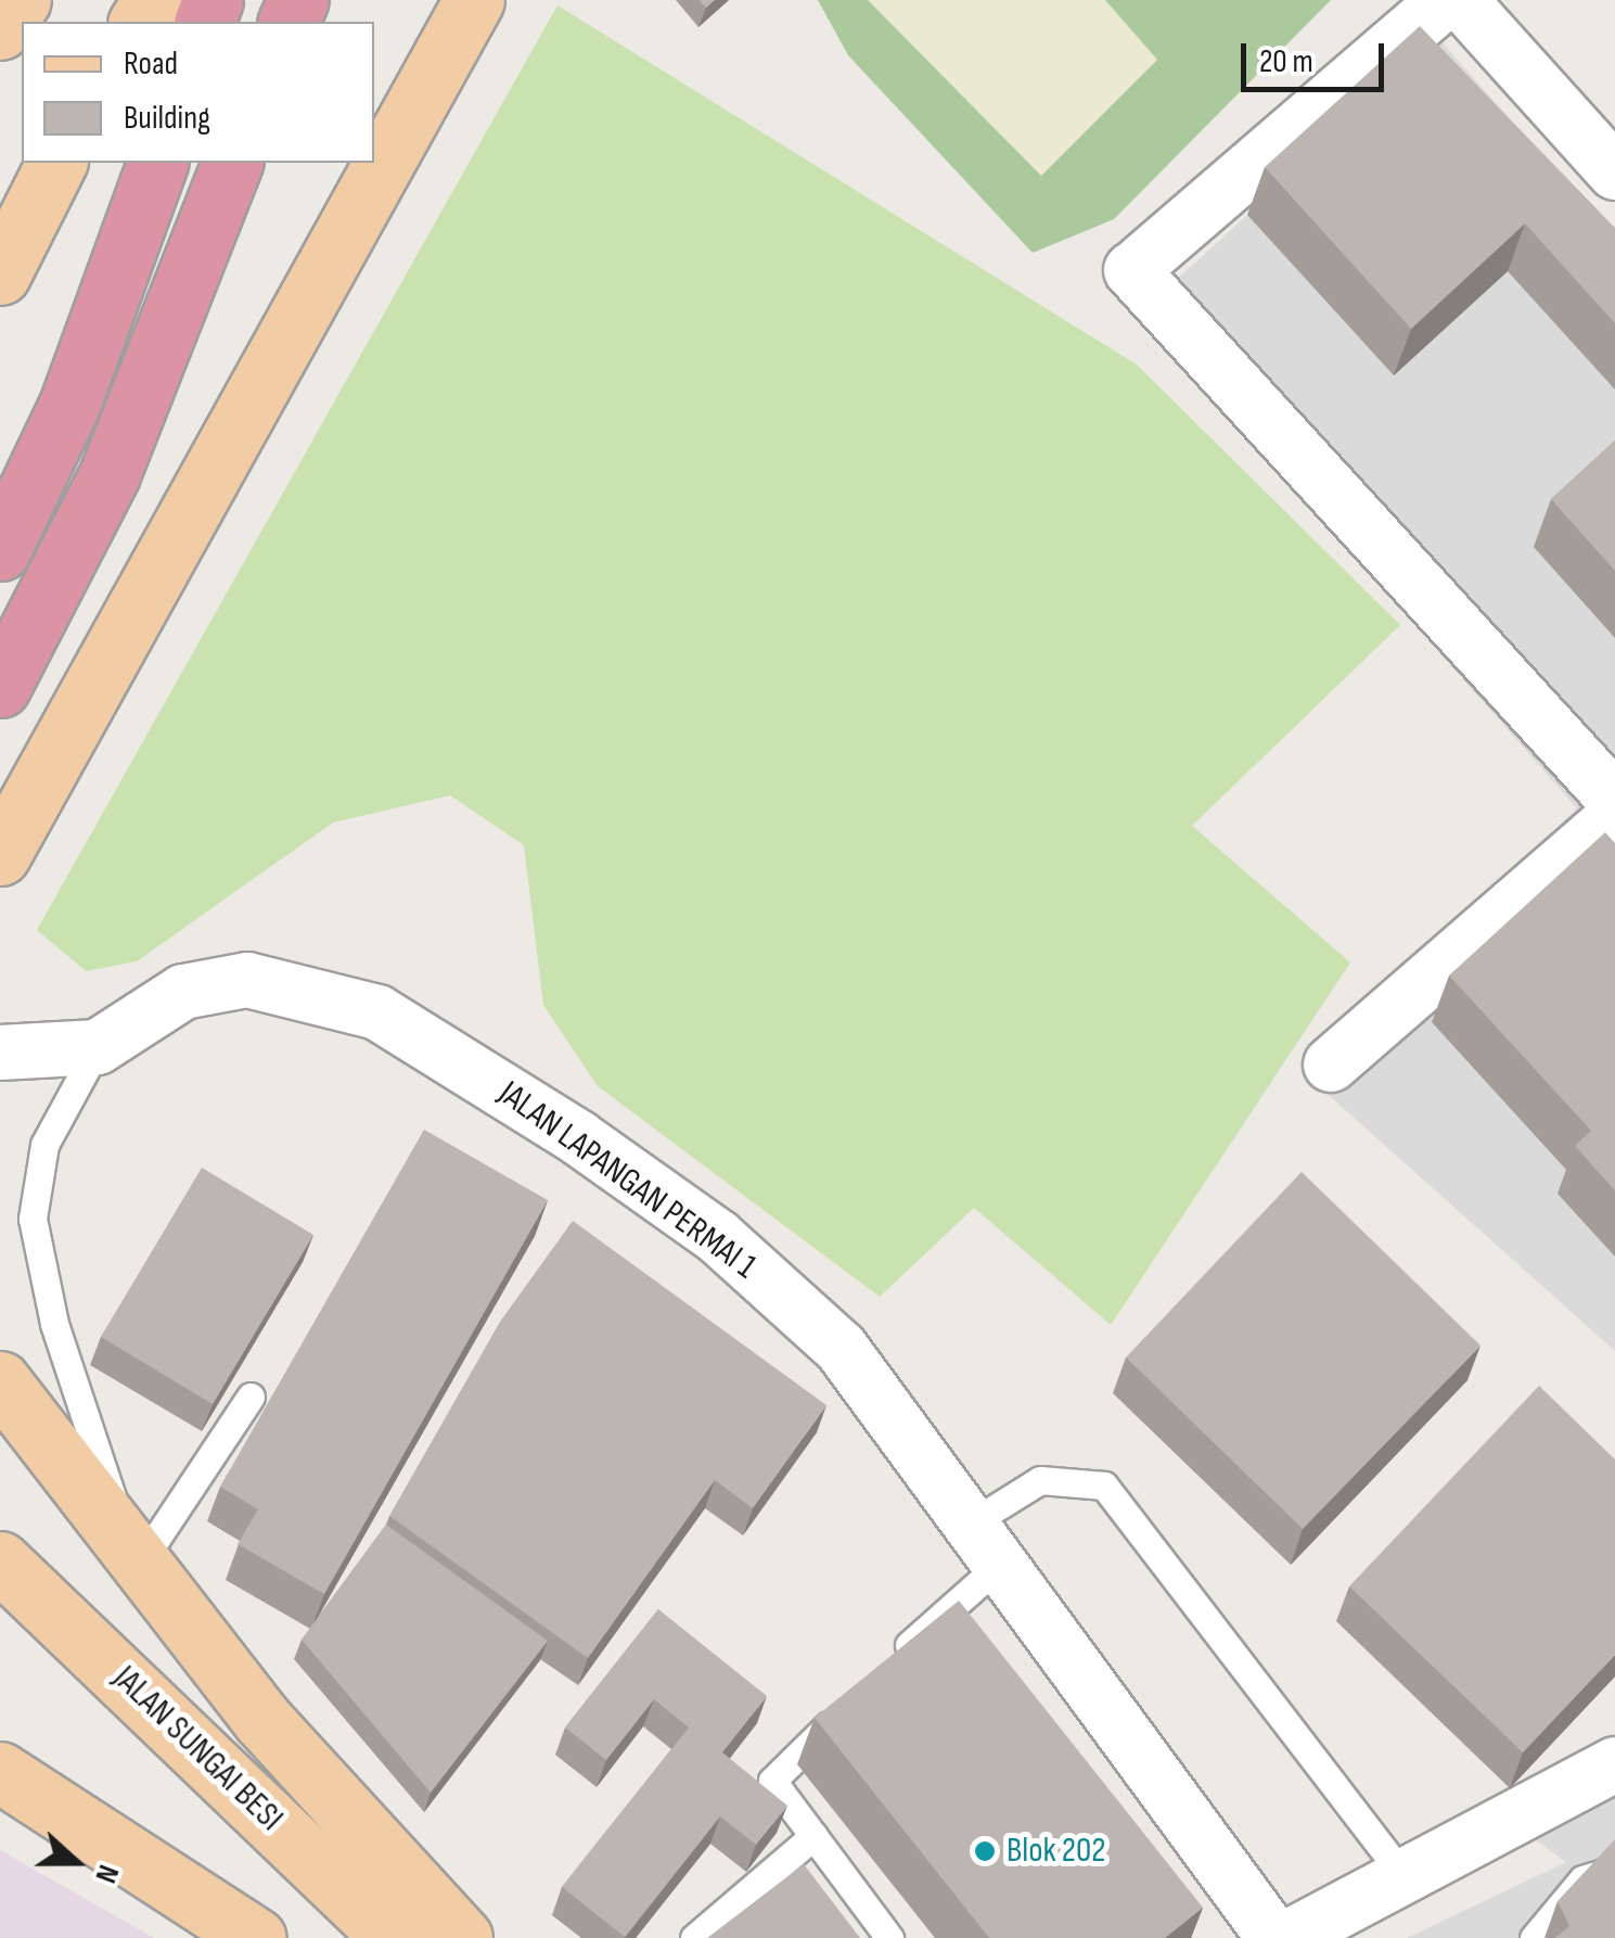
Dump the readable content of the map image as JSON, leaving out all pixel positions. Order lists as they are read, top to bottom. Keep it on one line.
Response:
{"streets":{"main road":["JALAN SUNGAI BESI"],"street":["JALAN LAPANGAN PERMAI 1"]},"places":["Blok 202"],"legend":["Road","Building"],"scale_bar":"20 m","north":"right"}
